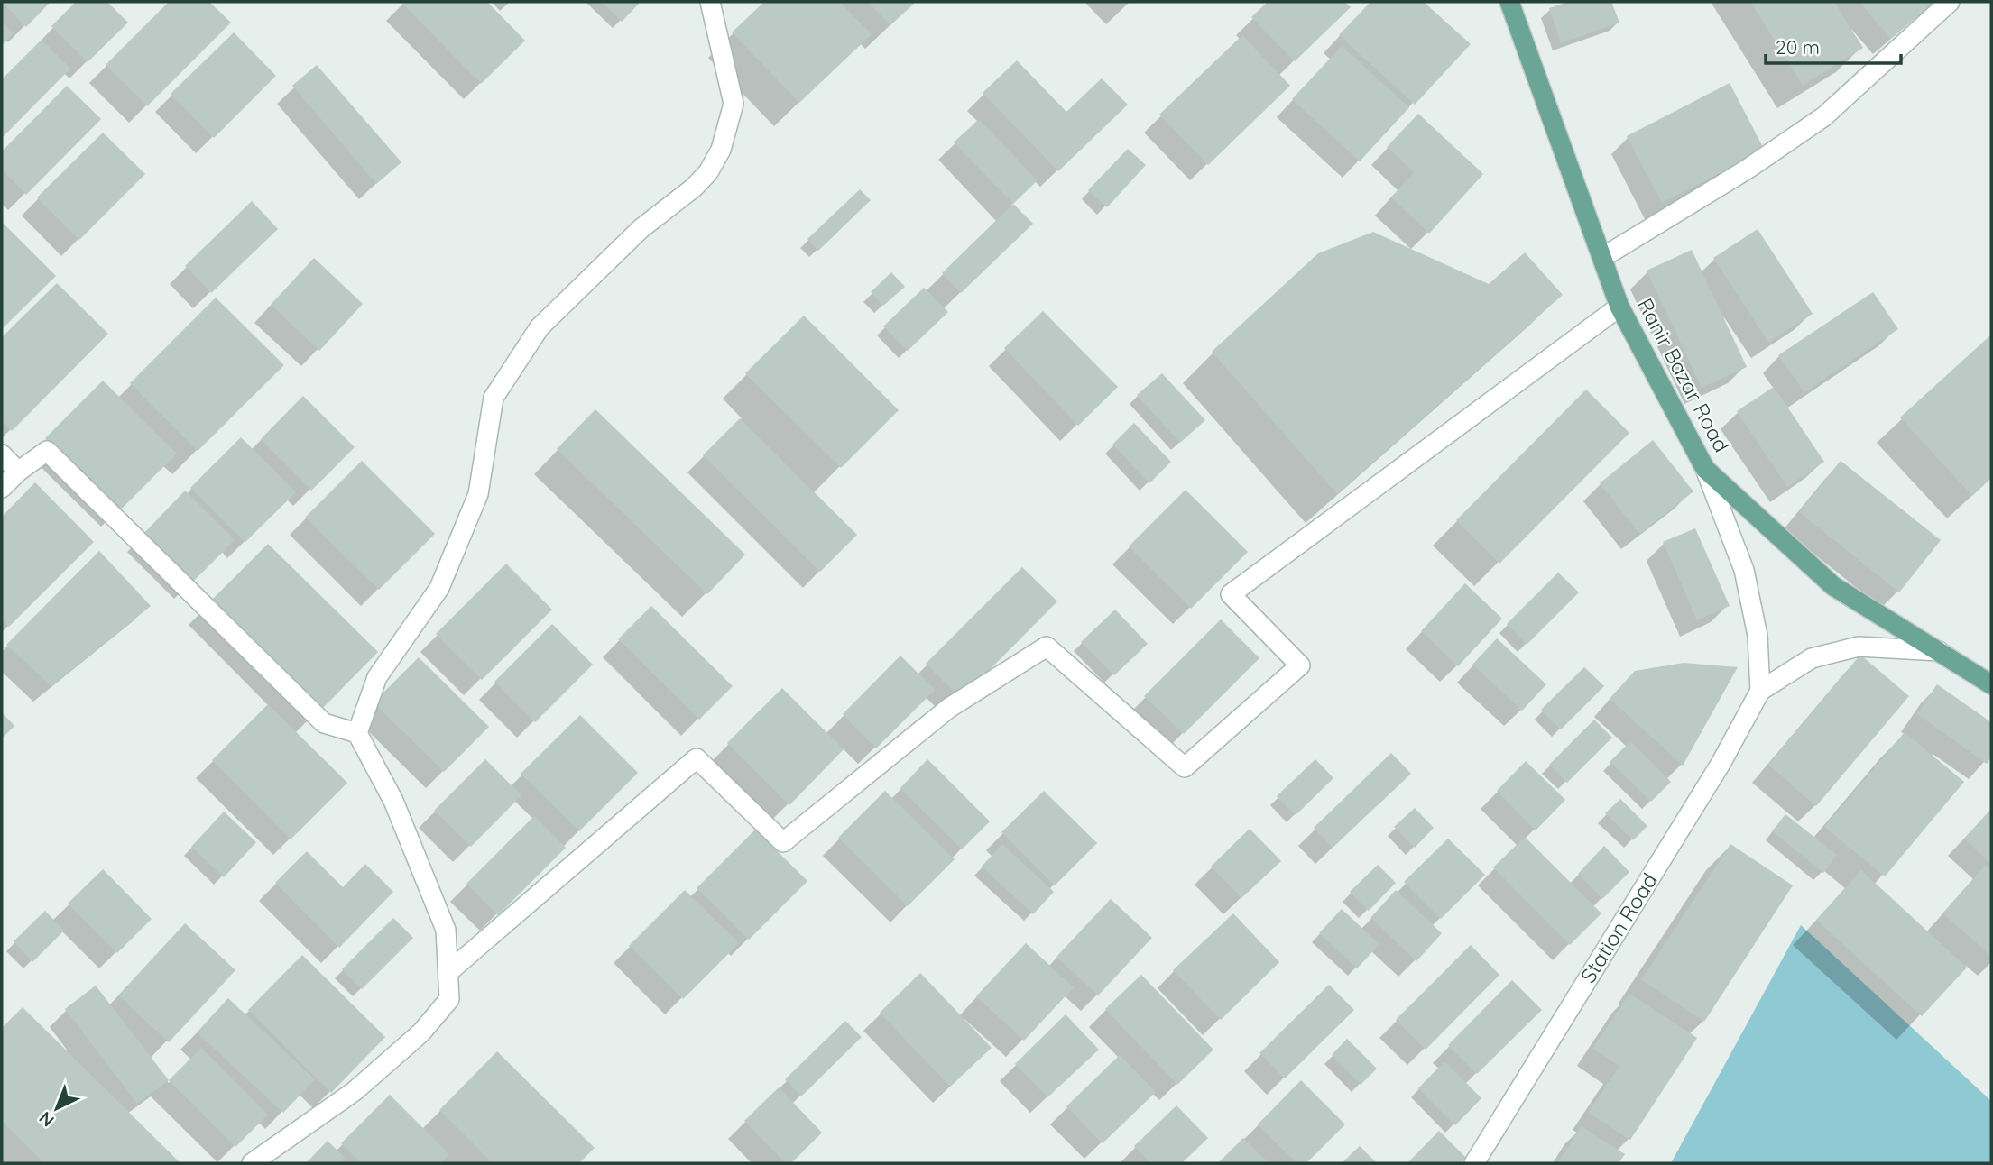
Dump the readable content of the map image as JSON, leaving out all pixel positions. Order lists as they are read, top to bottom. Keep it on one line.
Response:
{"streets":{"main road":["Ranir Bazar Road"],"street":["Station Road"]},"crossings":[["Ranir Bazar Road","Station Road"]],"scale_bar":"20 m","north":"bottom left"}
